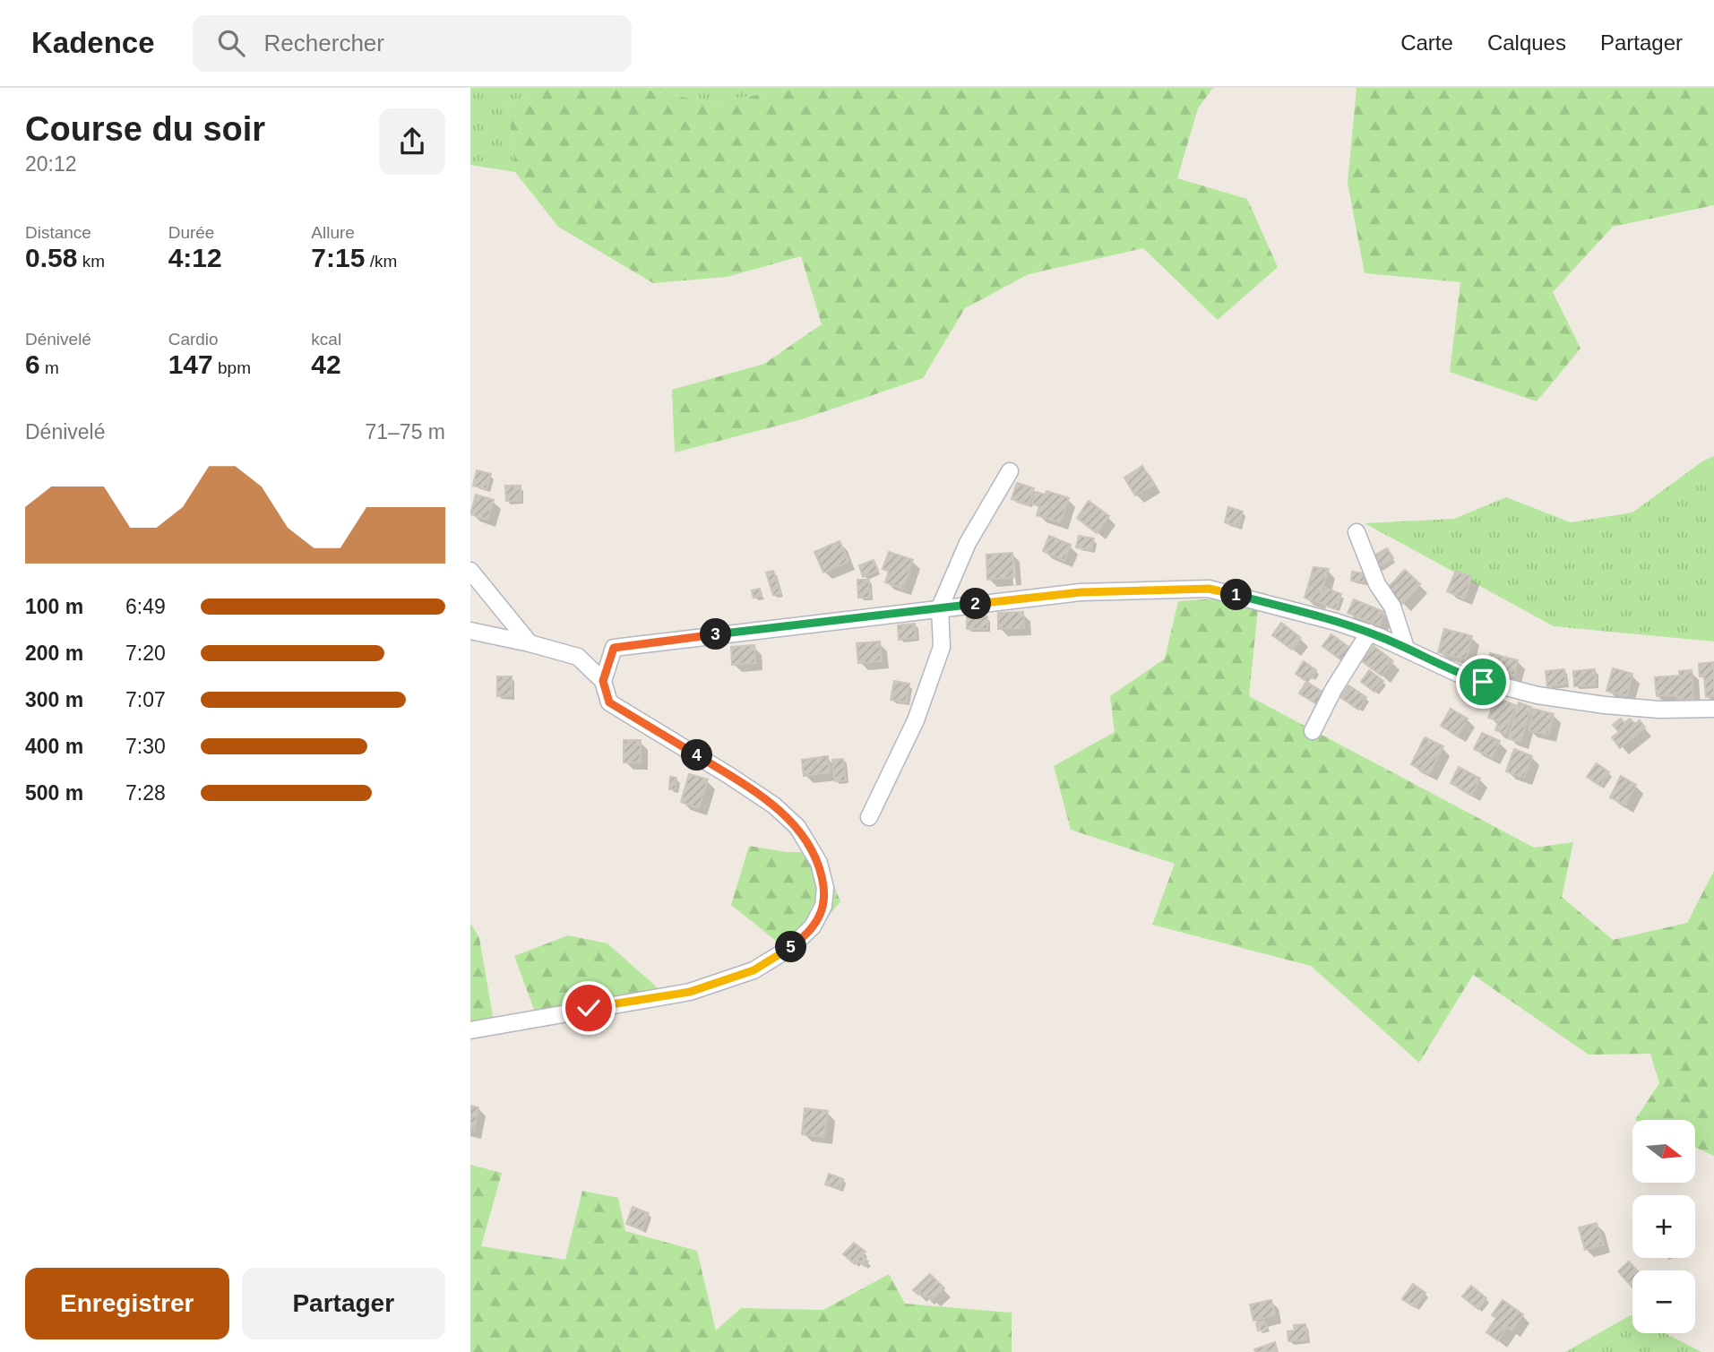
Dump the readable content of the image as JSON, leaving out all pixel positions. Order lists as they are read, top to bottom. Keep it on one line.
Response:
{"north":"right","page":{"header":"Kadence","search":"Rechercher","nav":["Carte","Calques","Partager"],"heading":["Course du soir","20:12"],"stats":[["Distance","0.58 km"],["Durée","4:12"],["Allure","7:15 /km"],["Dénivelé","6 m"],["Cardio","147 bpm"],["kcal","42"]],"chart":["Dénivelé","71–75 m"],"pins":["1","2","3","4","5"],"list":[{"name":"100 m","note":"6:49"},{"name":"200 m","note":"7:20"},{"name":"300 m","note":"7:07"},{"name":"400 m","note":"7:30"},{"name":"500 m","note":"7:28"}],"map_buttons":["+","−"],"buttons":["Enregistrer","Partager"]}}
